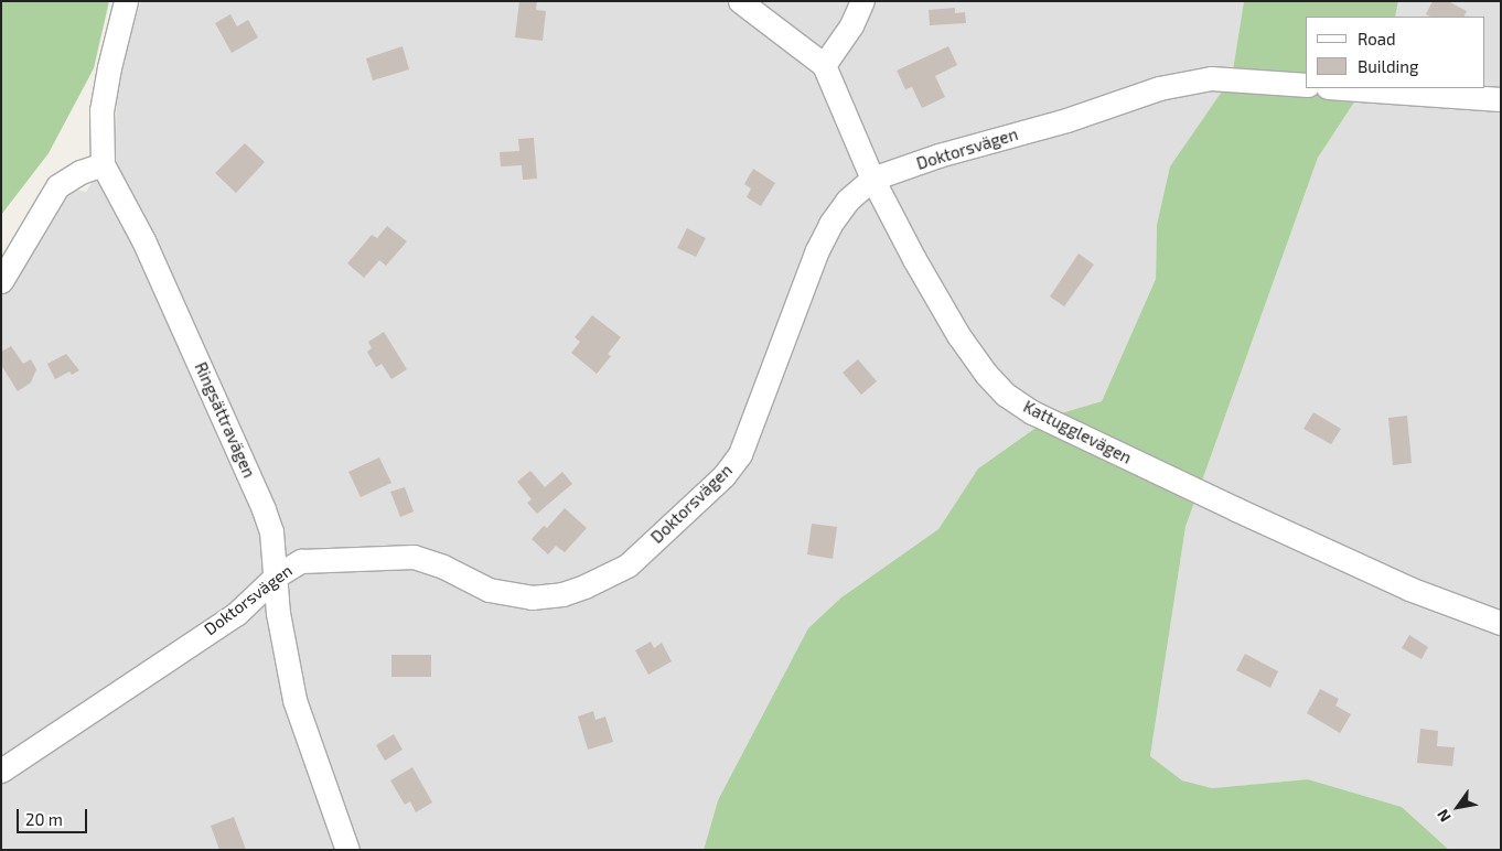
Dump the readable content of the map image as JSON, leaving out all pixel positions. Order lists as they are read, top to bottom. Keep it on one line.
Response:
{"streets":{"street":["Doktorsvägen","Ringsättravägen","Kattugglevägen"]},"crossings":[["Doktorsvägen","Ringsättravägen"],["Doktorsvägen","Kattugglevägen"]],"legend":["Road","Building"],"scale_bar":"20 m","north":"bottom left"}
